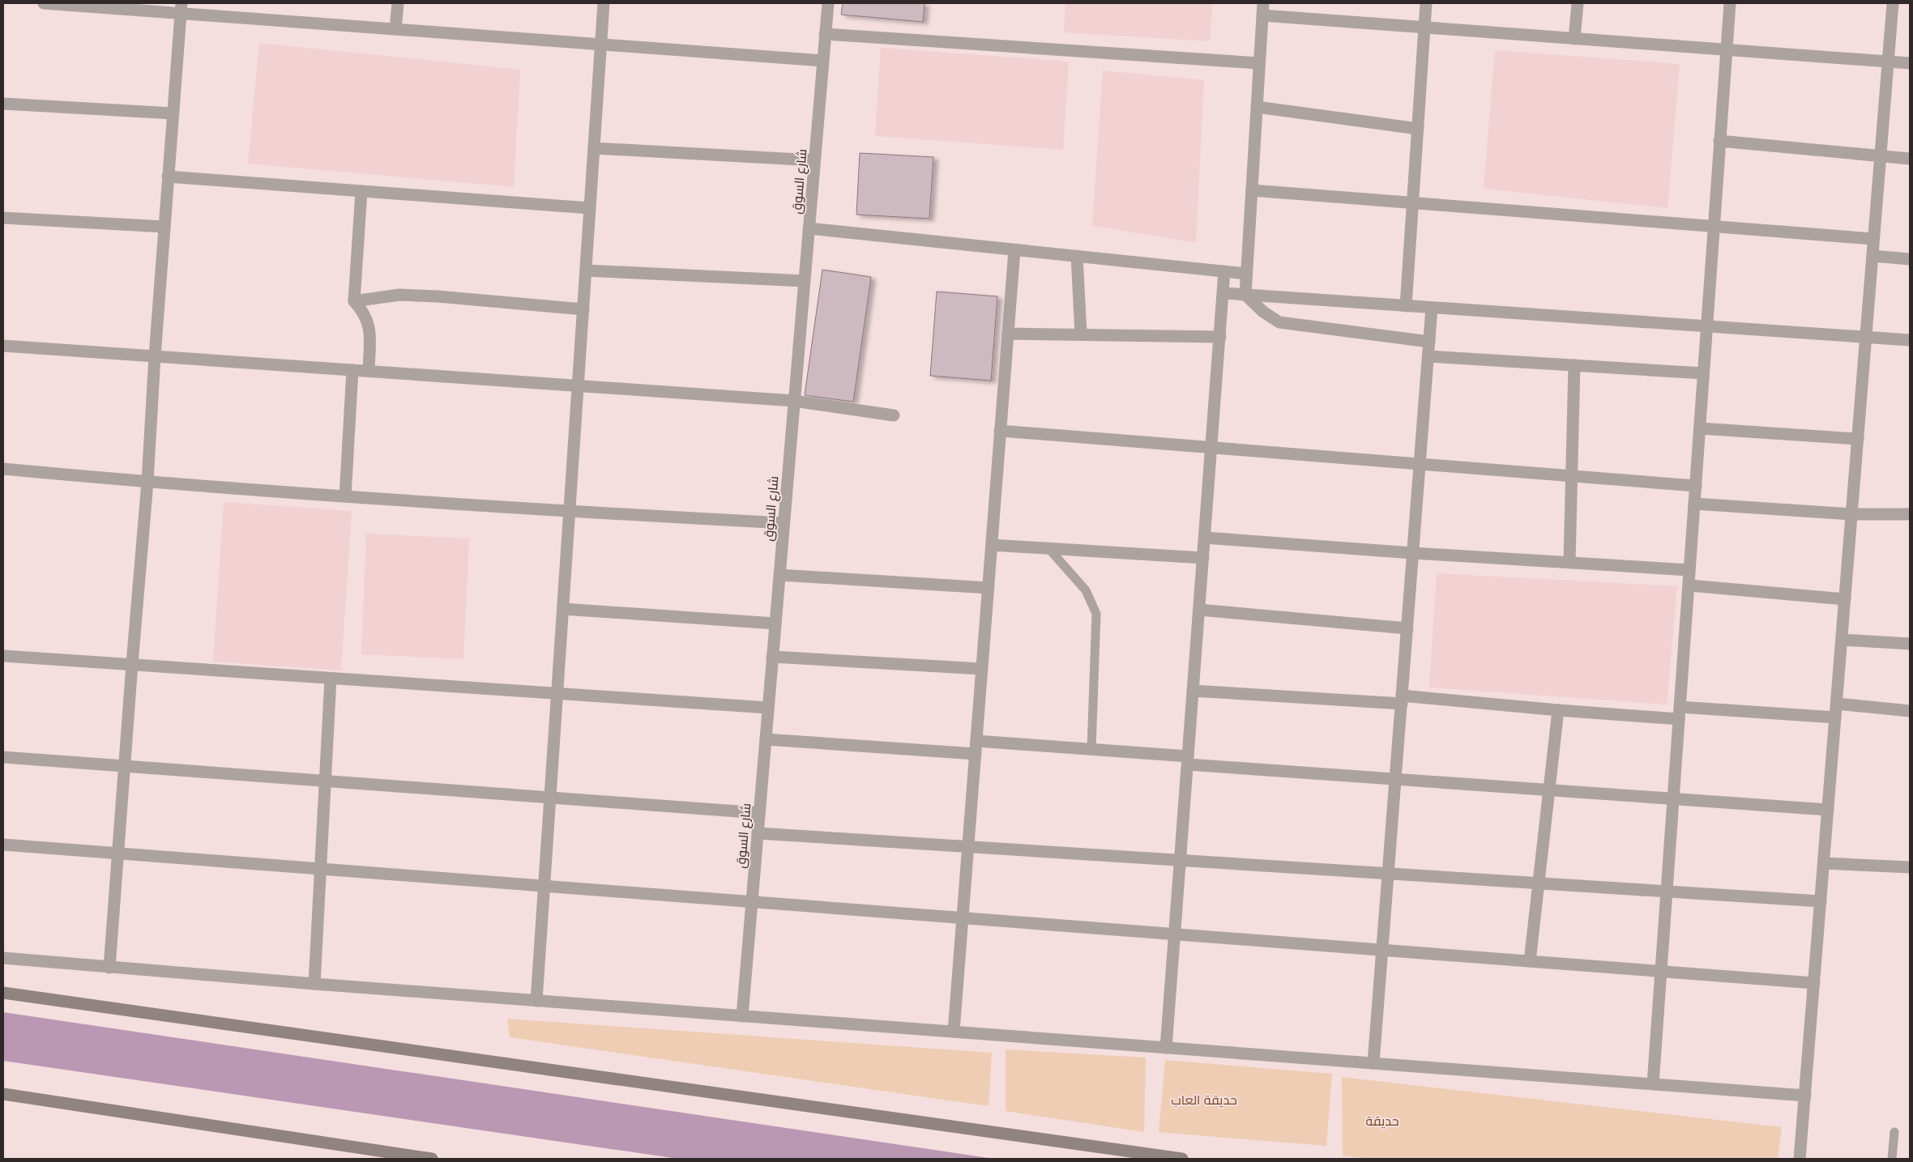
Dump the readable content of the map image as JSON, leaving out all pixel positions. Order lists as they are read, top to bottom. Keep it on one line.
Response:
{"streets":{"street":["شارع السوق"]},"parks":["حديقة العاب","حديقة"]}
